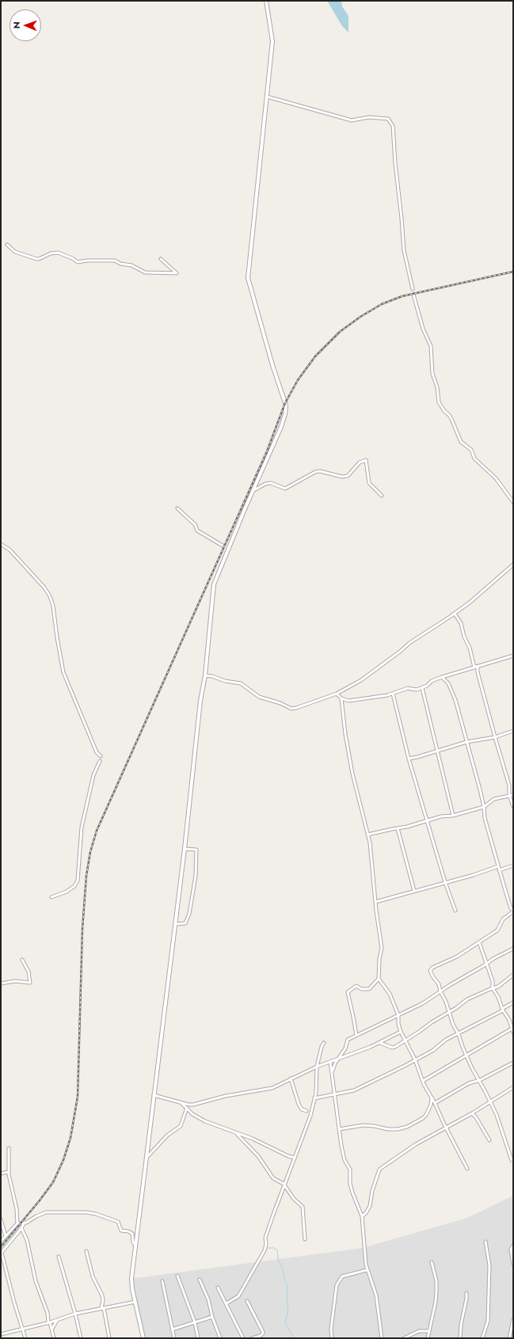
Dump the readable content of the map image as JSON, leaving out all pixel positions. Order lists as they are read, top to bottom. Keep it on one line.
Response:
{"north":"left"}
